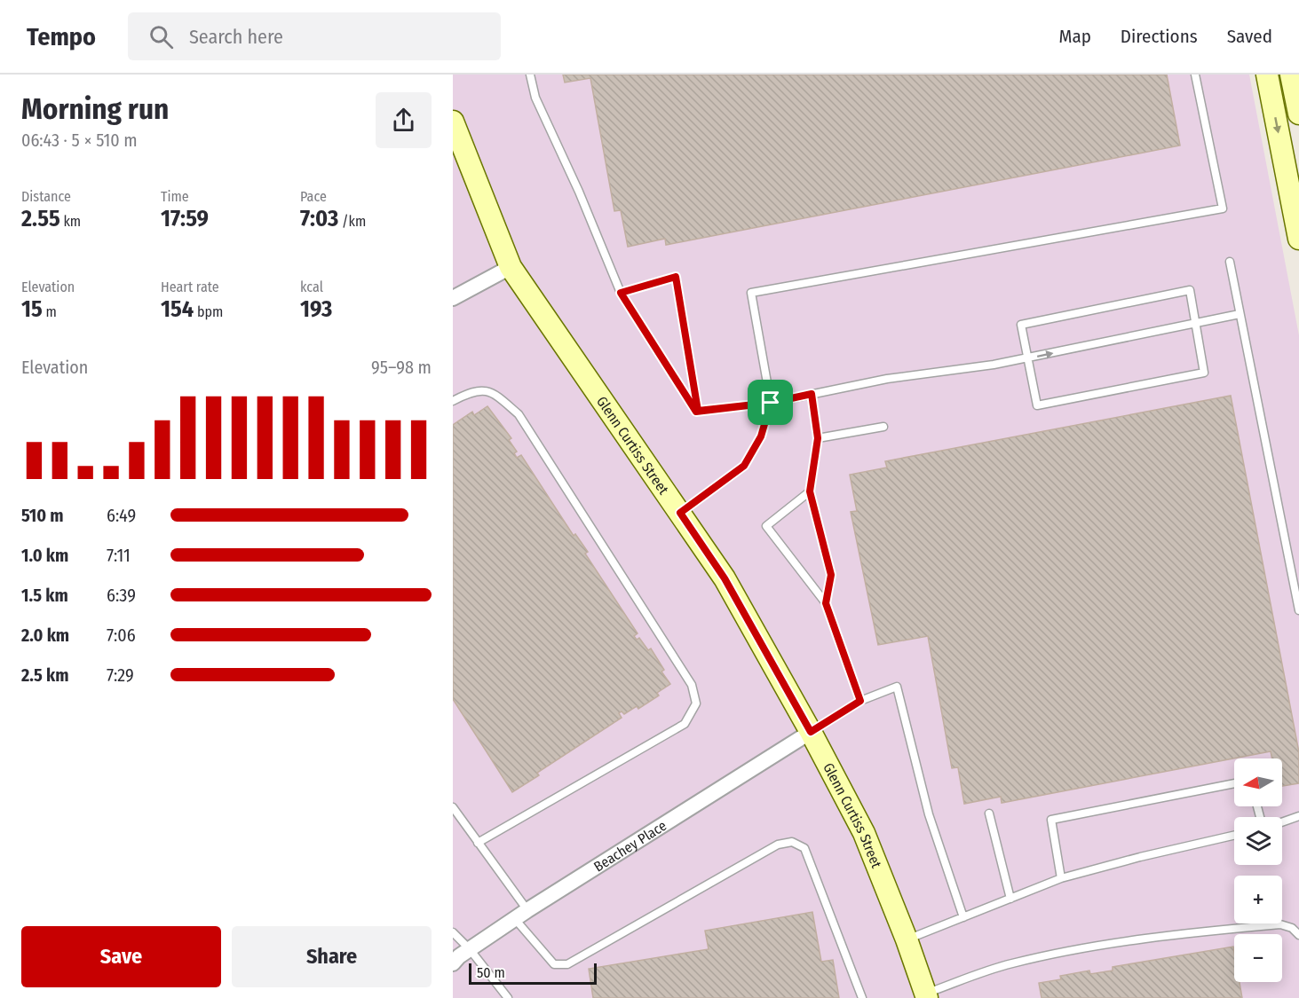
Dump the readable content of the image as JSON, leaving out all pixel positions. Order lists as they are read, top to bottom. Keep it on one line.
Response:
{"streets":{"street":["Glenn Curtiss Street","Beachey Place"]},"crossings":[["Glenn Curtiss Street","Beachey Place"]],"scale_bar":"50 m","north":"left","page":{"header":"Tempo","search":"Search here","nav":["Map","Directions","Saved"],"heading":["Morning run","06:43 · 5 × 510 m"],"stats":[["Distance","2.55 km"],["Time","17:59"],["Pace","7:03 /km"],["Elevation","15 m"],["Heart rate","154 bpm"],["kcal","193"]],"chart":["Elevation","95–98 m"],"list":[{"name":"510 m","note":"6:49"},{"name":"1.0 km","note":"7:11"},{"name":"1.5 km","note":"6:39"},{"name":"2.0 km","note":"7:06"},{"name":"2.5 km","note":"7:29"}],"map_buttons":["+","−"],"buttons":["Save","Share"],"scale":"50 m"}}
